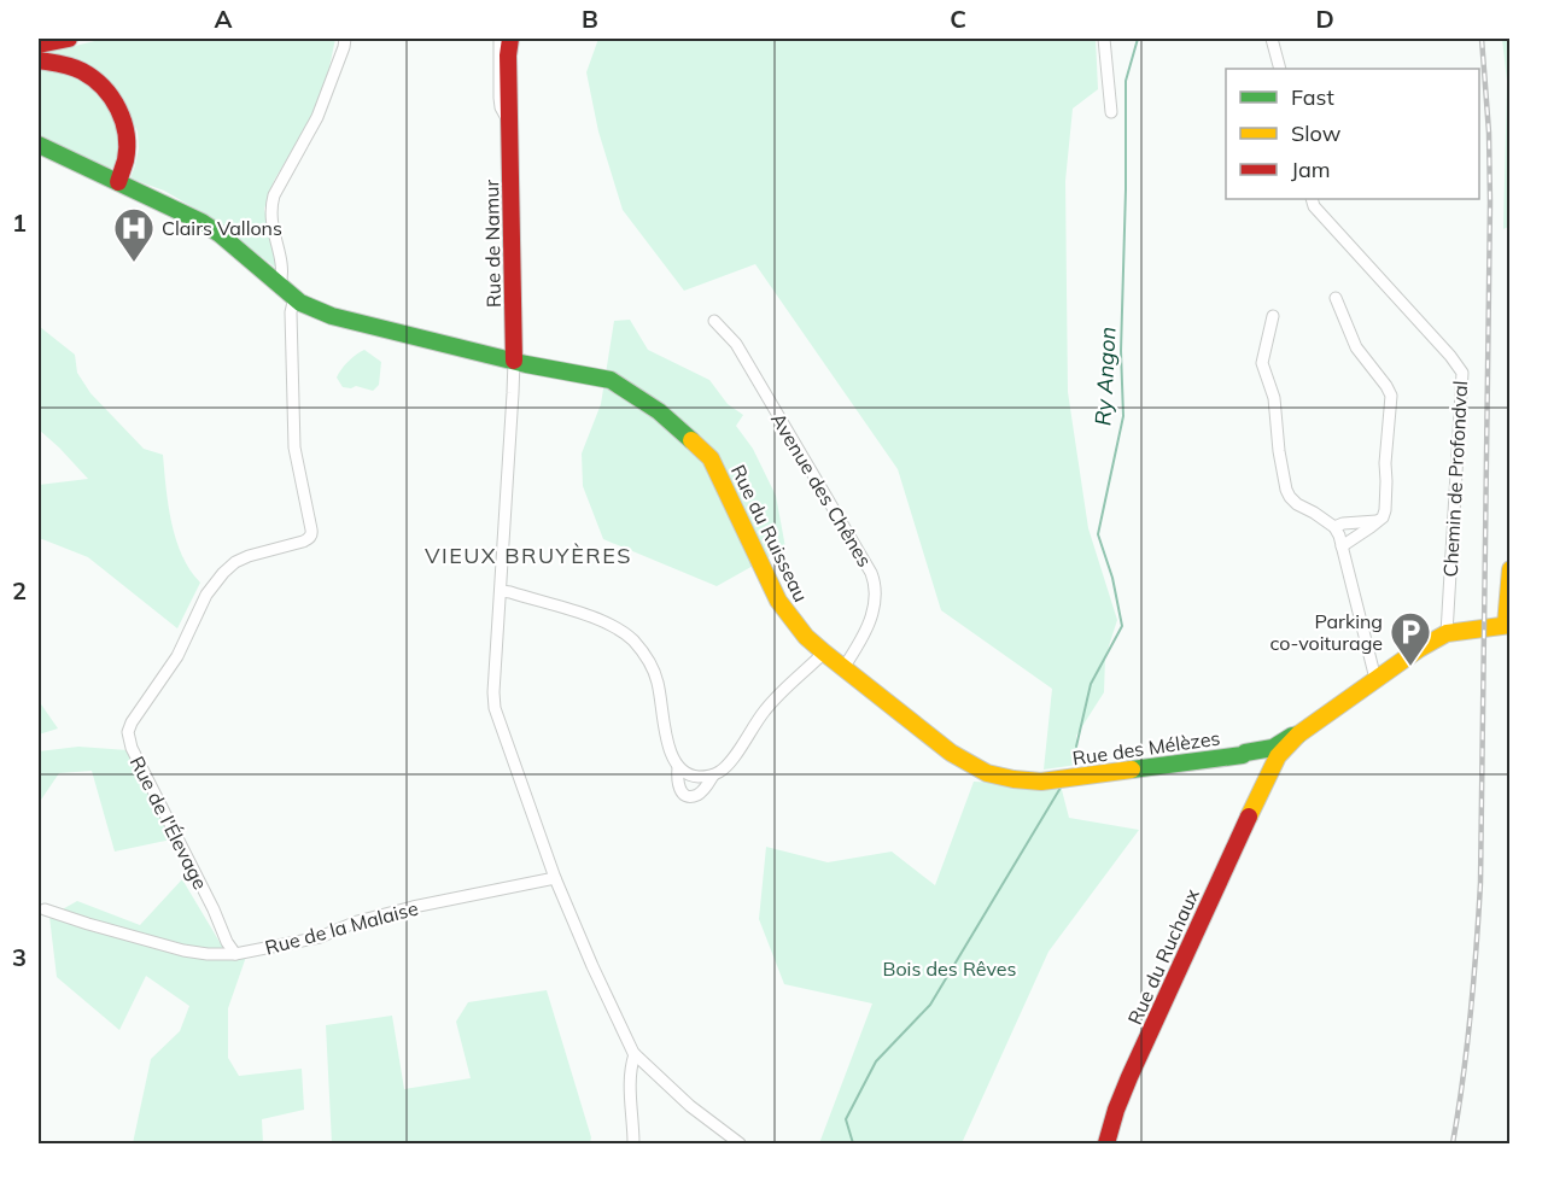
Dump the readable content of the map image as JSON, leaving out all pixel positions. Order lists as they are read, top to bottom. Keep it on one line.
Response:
{"streets":{"main road":["Rue de Namur","Rue du Ruisseau","Rue des Mélèzes","Rue du Ruchaux"],"street":["Chemin de Profondval","Avenue des Chênes","Rue de l'Élevage","Rue de la Malaise"]},"crossings":[["Rue de Namur","Rue du Ruisseau"],["Chemin de Profondval","Rue des Mélèzes"],["Avenue des Chênes","Rue du Ruisseau"],["Rue du Ruisseau","Rue des Mélèzes"],["Rue du Ruisseau","Rue de l'Élevage"],["Rue des Mélèzes","Rue du Ruchaux"],["Rue de l'Élevage","Rue de la Malaise"]],"districts":["VIEUX BRUYÈRES"],"water":["Ry Angon"],"parks":["Bois des Rêves"],"places":{"hospital":["Clairs Vallons"],"parking":["Parking co-voiturage"]},"legend":["Fast","Slow","Jam"],"grid":{"columns":["A","B","C","D"],"rows":["1","2","3"]}}
